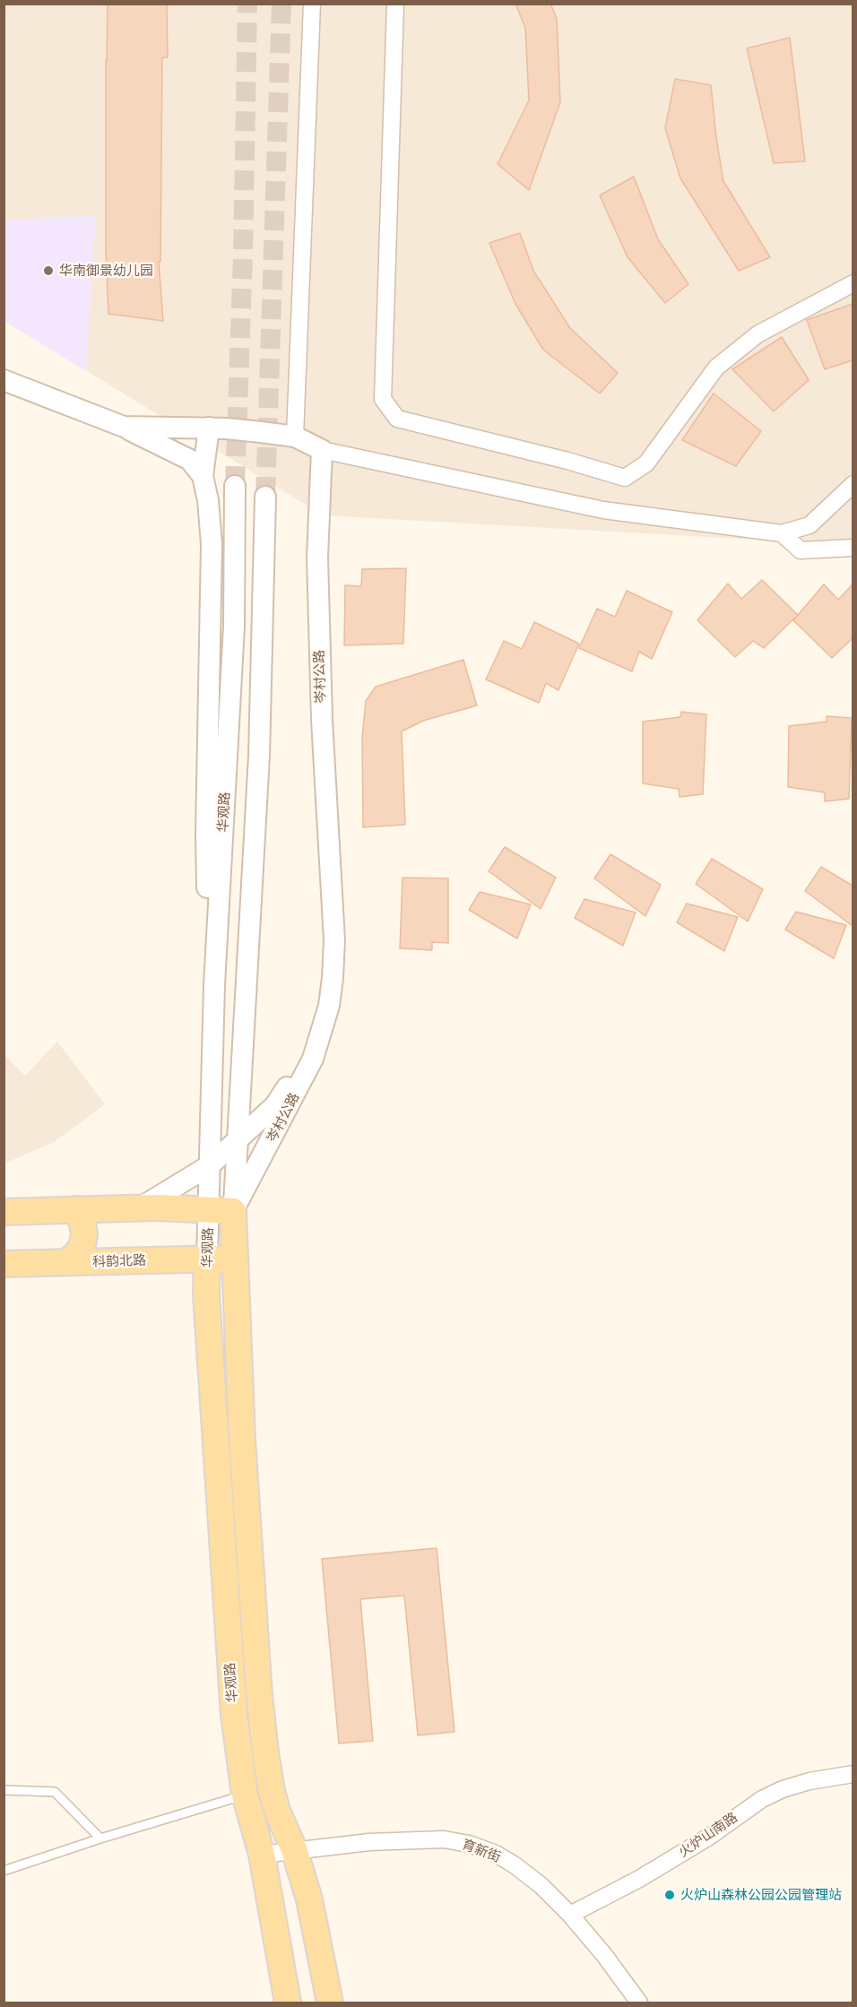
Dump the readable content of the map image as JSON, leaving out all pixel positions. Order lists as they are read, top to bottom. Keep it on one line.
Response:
{"streets":{"main road":["华观路","科韵北路"],"street":["岑村公路","火炉山南路","育新街"]},"crossings":[["岑村公路","华观路"],["华观路","科韵北路"],["华观路","育新街"],["火炉山南路","育新街"]],"places":["华南御景幼儿园","火炉山森林公园公园管理站"]}
